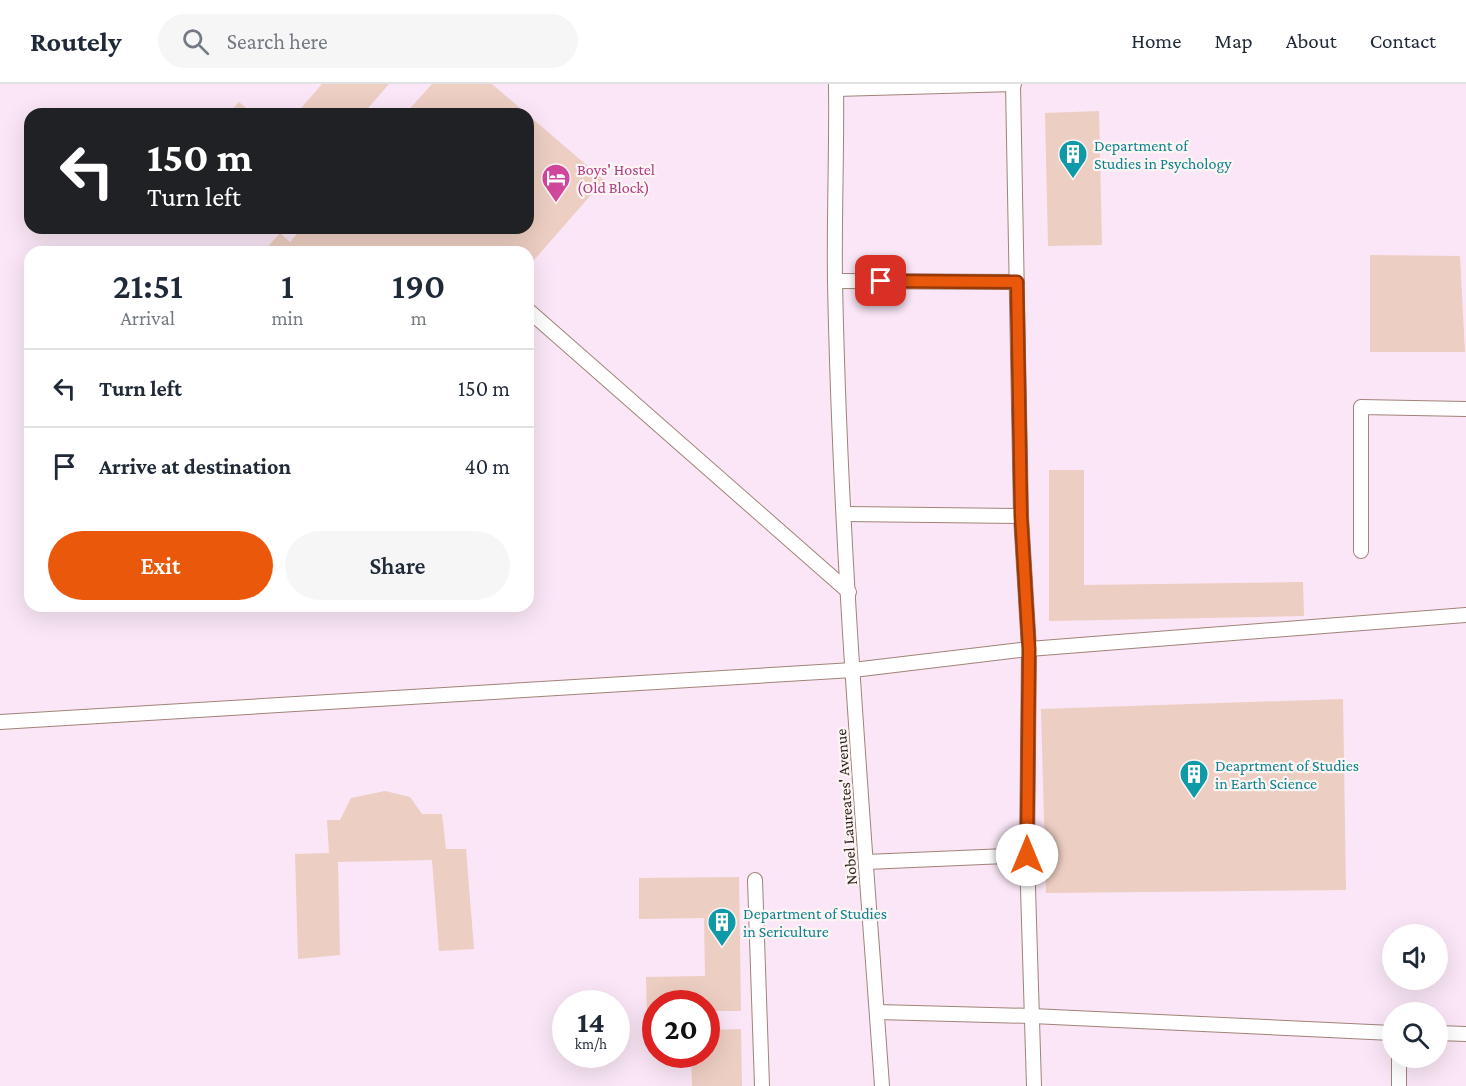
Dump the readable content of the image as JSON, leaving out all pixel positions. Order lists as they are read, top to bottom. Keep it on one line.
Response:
{"streets":{"lane":["Nobel Laureates' Avenue"]},"places":{"building":["Department of Studies in Psychology","Deaprtment of Studies in Earth Science","Department of Studies in Sericulture"],"hotel":["Boys' Hostel (Old Block)"]},"page":{"header":"Routely","search":"Search here","nav":["Home","Map","About","Contact"],"turn":["150 m","Turn left"],"eta":["21:51","Arrival","1","min","190","m"],"list":[{"name":"Turn left","value":"150 m"},{"name":"Arrive at destination","value":"40 m"}],"buttons":["Exit","Share"],"speed":"14 km/h","limit":"20"}}
